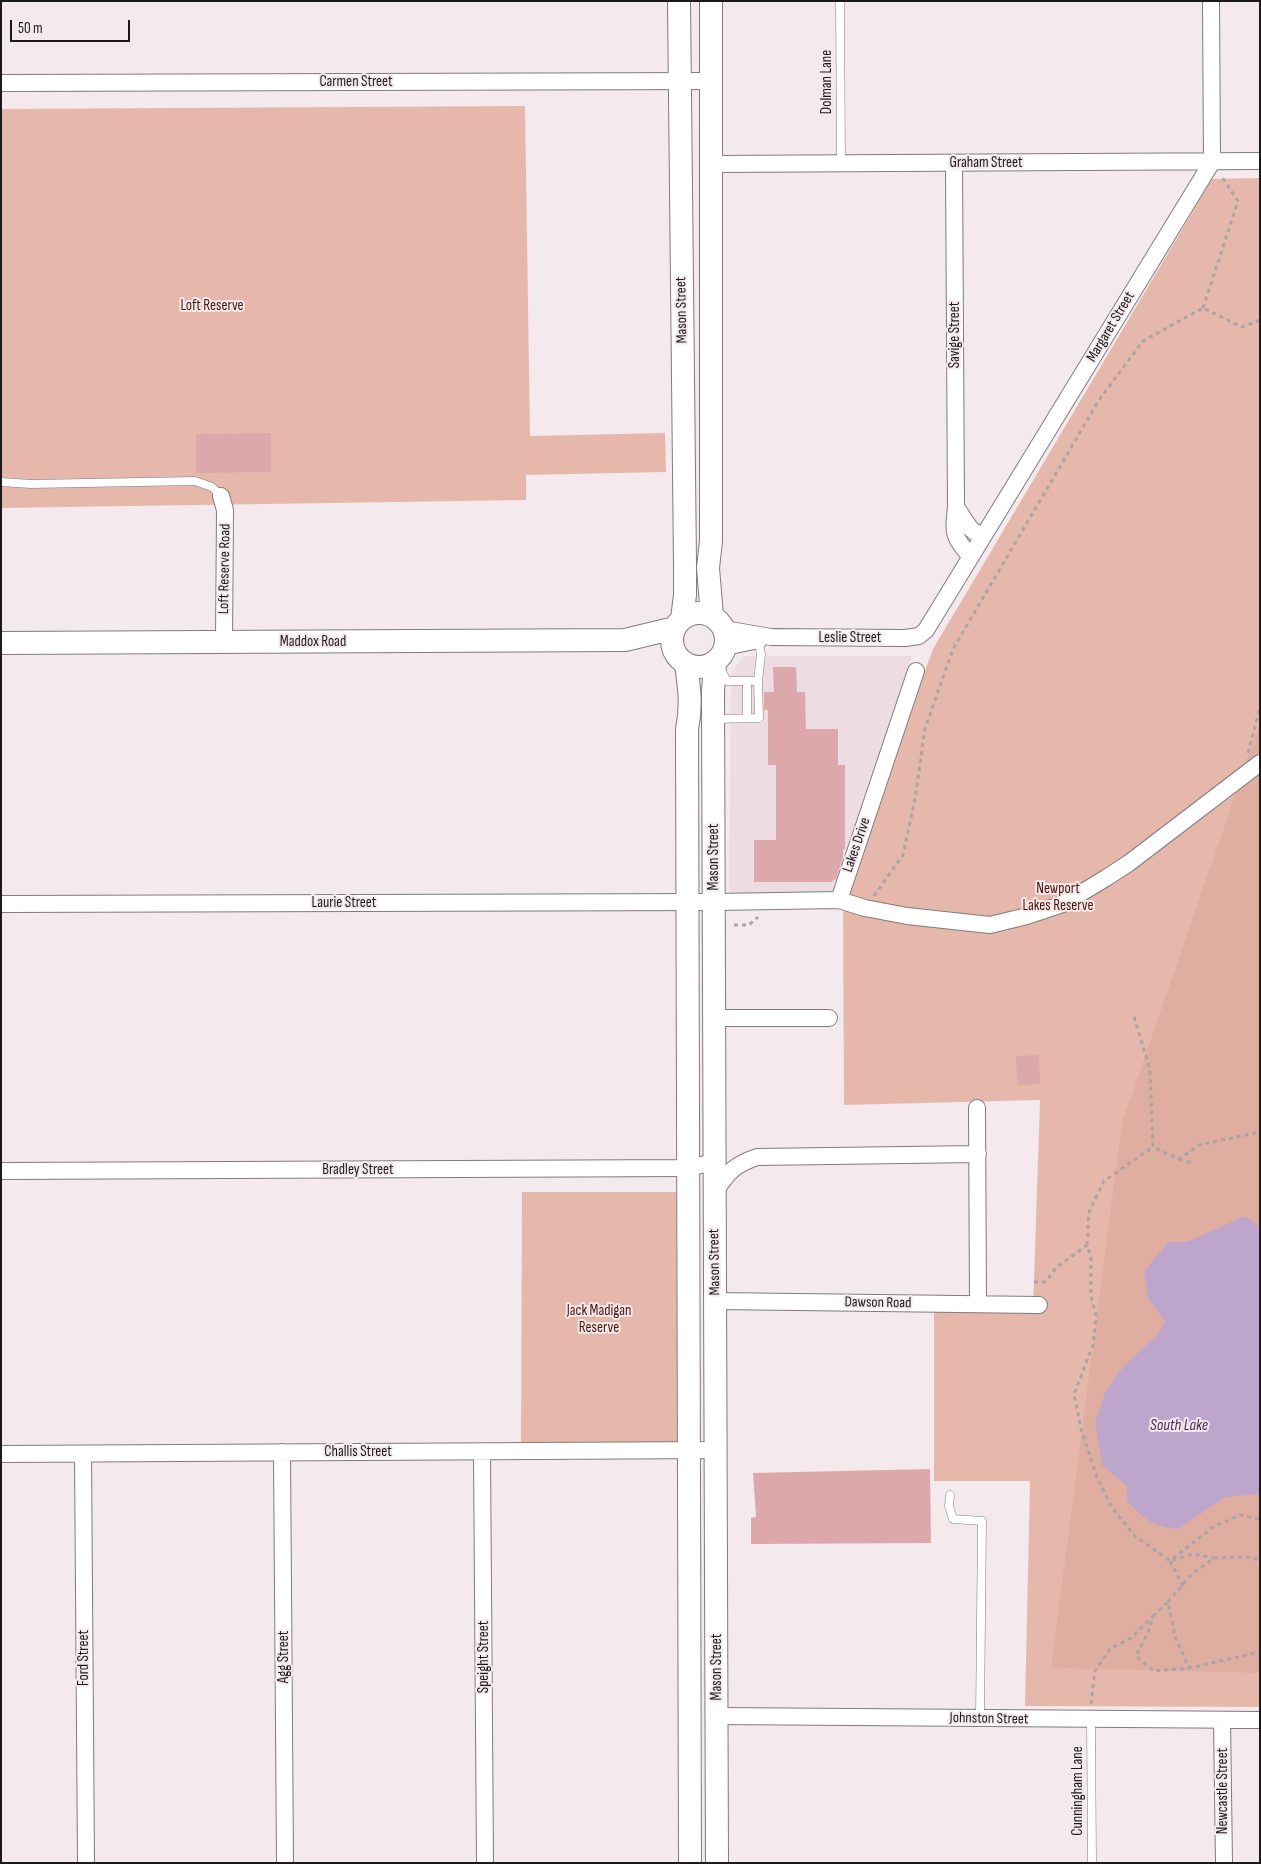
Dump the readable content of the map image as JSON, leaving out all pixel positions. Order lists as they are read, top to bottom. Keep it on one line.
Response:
{"streets":{"street":["Carmen Street","Graham Street","Mason Street","Margaret Street","Savige Street","Loft Reserve Road","Leslie Street","Maddox Road","Lakes Drive","Laurie Street","Bradley Street","Dawson Road","Challis Street","Agg Street","Speight Street","Ford Street","Johnston Street","Newcastle Street"],"lane":["Dolman Lane","Cunningham Lane"]},"crossings":[["Carmen Street","Mason Street"],["Dolman Lane","Graham Street"],["Graham Street","Mason Street"],["Graham Street","Margaret Street"],["Graham Street","Savige Street"],["Mason Street","Leslie Street"],["Mason Street","Maddox Road"],["Mason Street","Laurie Street"],["Mason Street","Bradley Street"],["Mason Street","Dawson Road"],["Mason Street","Challis Street"],["Mason Street","Johnston Street"],["Margaret Street","Savige Street"],["Margaret Street","Leslie Street"],["Loft Reserve Road","Maddox Road"],["Leslie Street","Maddox Road"],["Challis Street","Agg Street"],["Challis Street","Speight Street"],["Challis Street","Ford Street"],["Johnston Street","Cunningham Lane"],["Johnston Street","Newcastle Street"]],"water":["South Lake"],"parks":["Loft Reserve","Newport Lakes Reserve","Jack Madigan Reserve"],"scale_bar":"50 m"}
